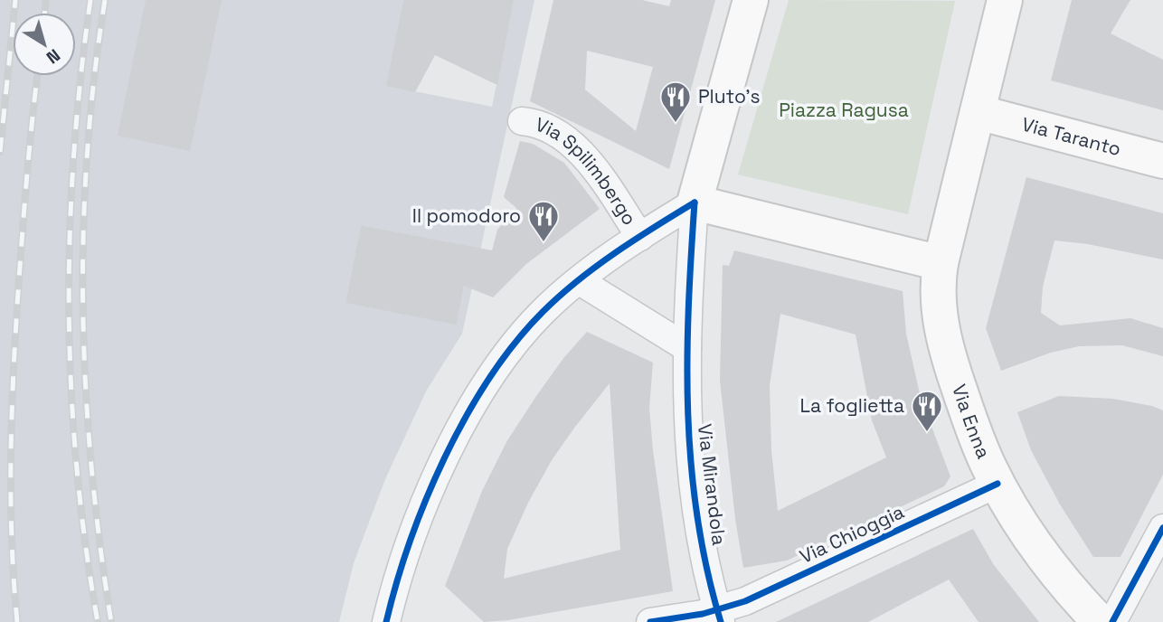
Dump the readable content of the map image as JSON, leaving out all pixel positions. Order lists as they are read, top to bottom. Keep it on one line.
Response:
{"streets":{"main road":["Via Taranto","Via Enna"],"street":["Via Spilimbergo","Via Mirandola","Via Chioggia"]},"crossings":[["Via Enna","Via Chioggia"],["Via Mirandola","Via Chioggia"]],"parks":["Piazza Ragusa"],"places":{"restaurant":["Pluto's","Il pomodoro","La foglietta"]},"north":"bottom right"}
